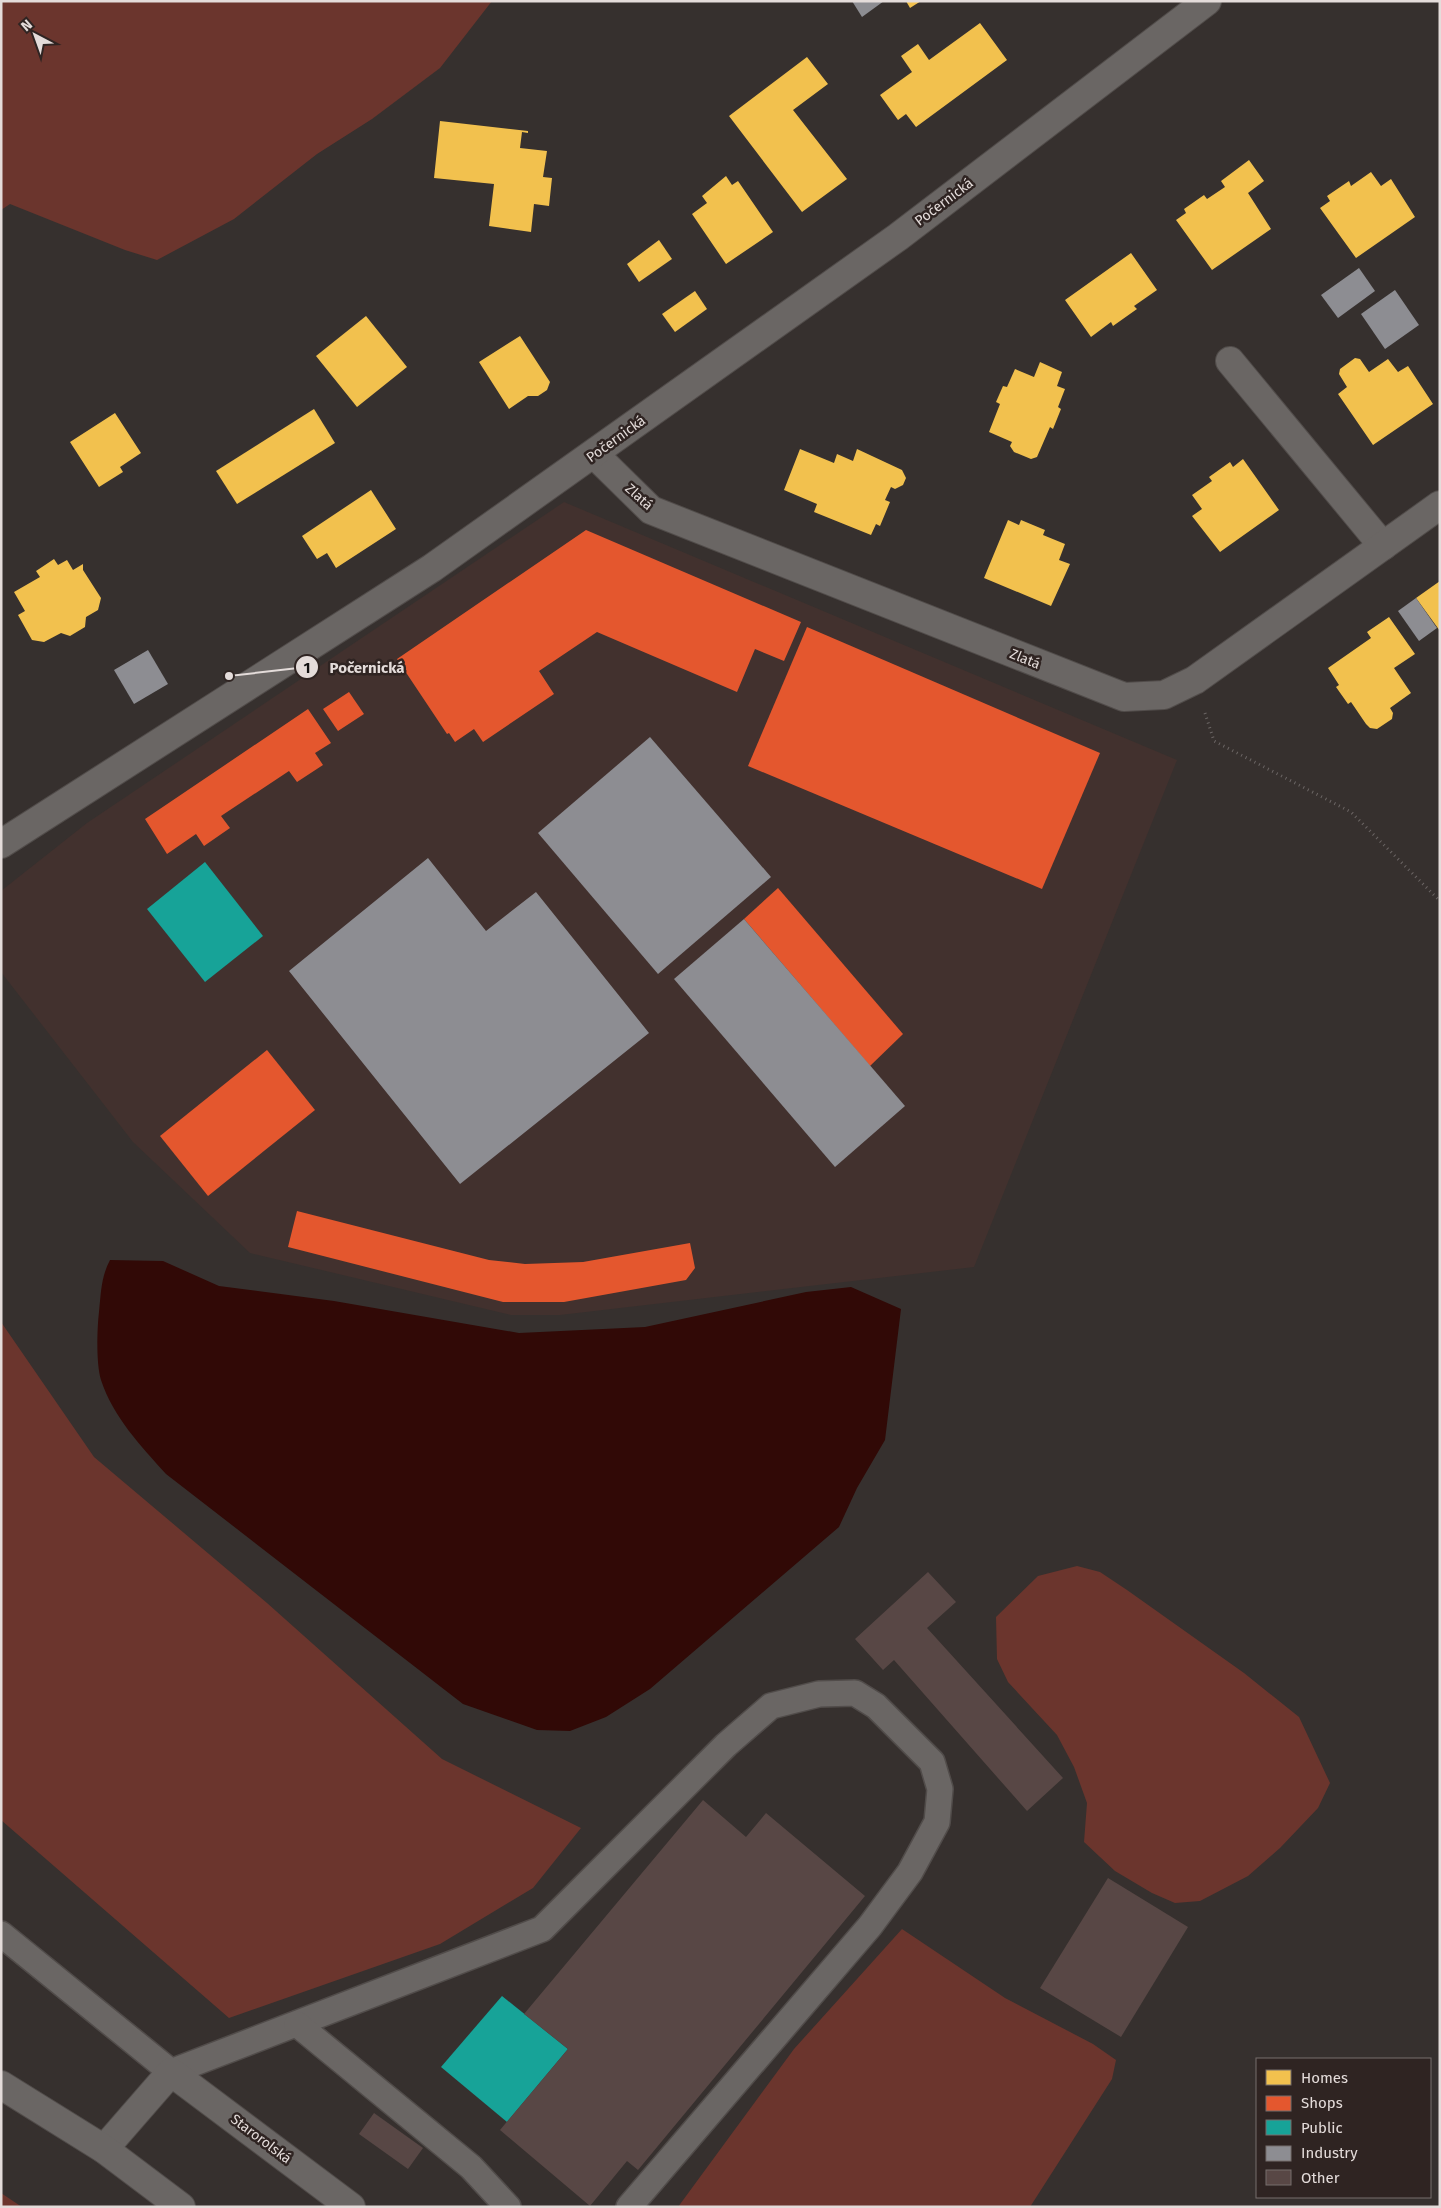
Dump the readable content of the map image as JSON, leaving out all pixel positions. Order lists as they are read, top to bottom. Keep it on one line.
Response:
{"streets":{"street":["Počernická","Zlatá","Starorolská"]},"crossings":[["Počernická","Zlatá"]],"places":["Počernická"],"legend":["Homes","Shops","Public","Industry","Other"],"north":"top left"}
